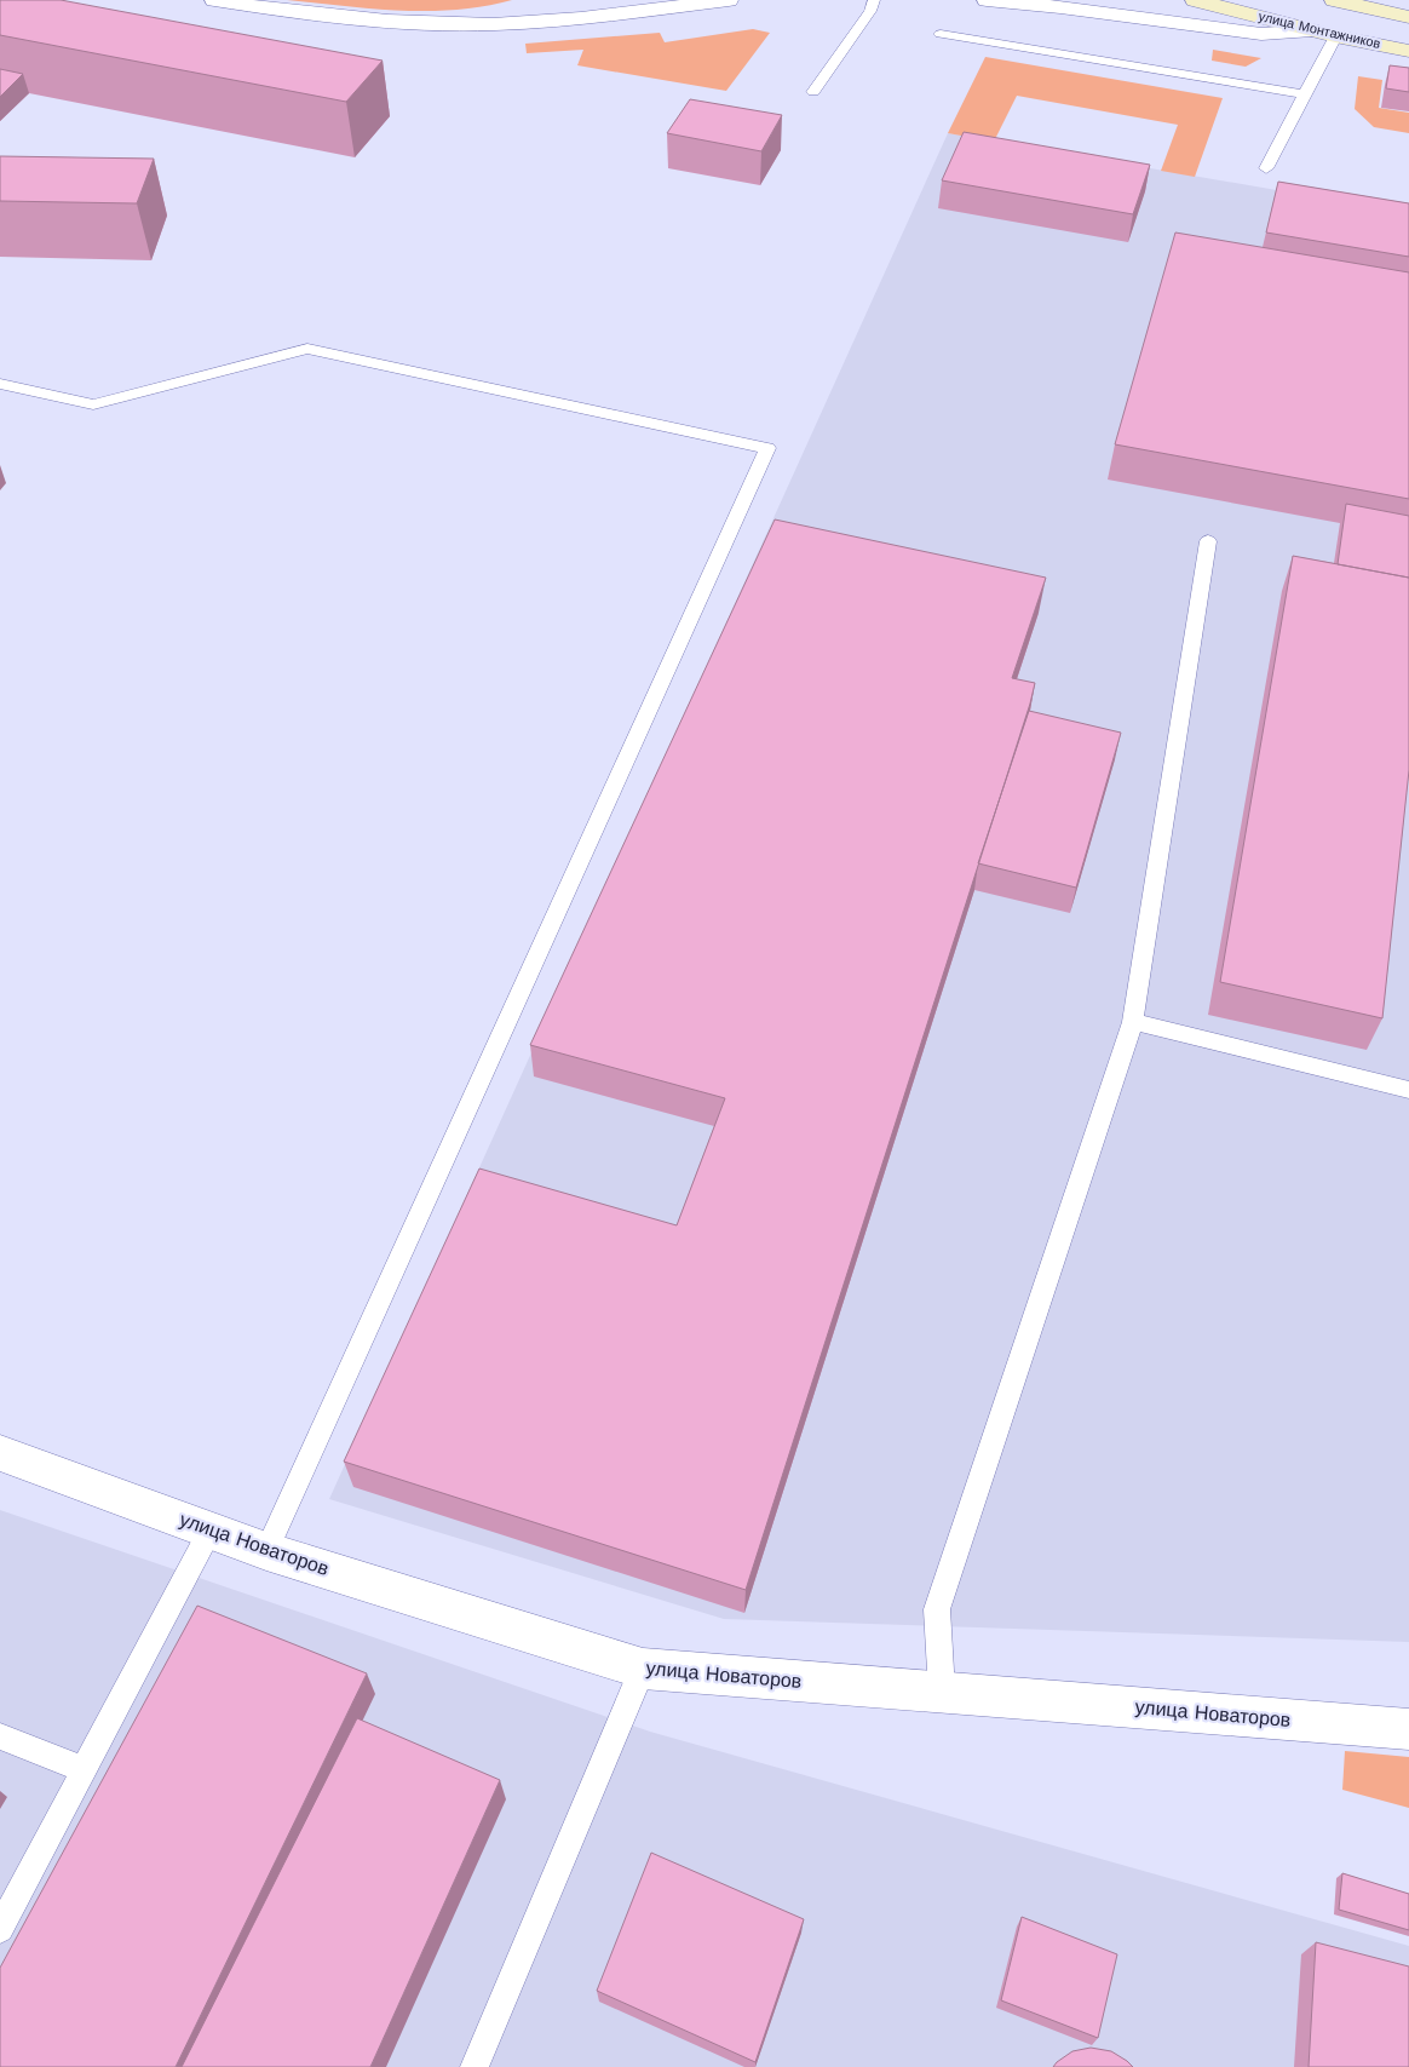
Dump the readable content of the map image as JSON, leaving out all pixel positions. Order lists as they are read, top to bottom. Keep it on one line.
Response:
{"streets":{"main road":["улица Монтажников"],"street":["улица Новаторов"]}}
